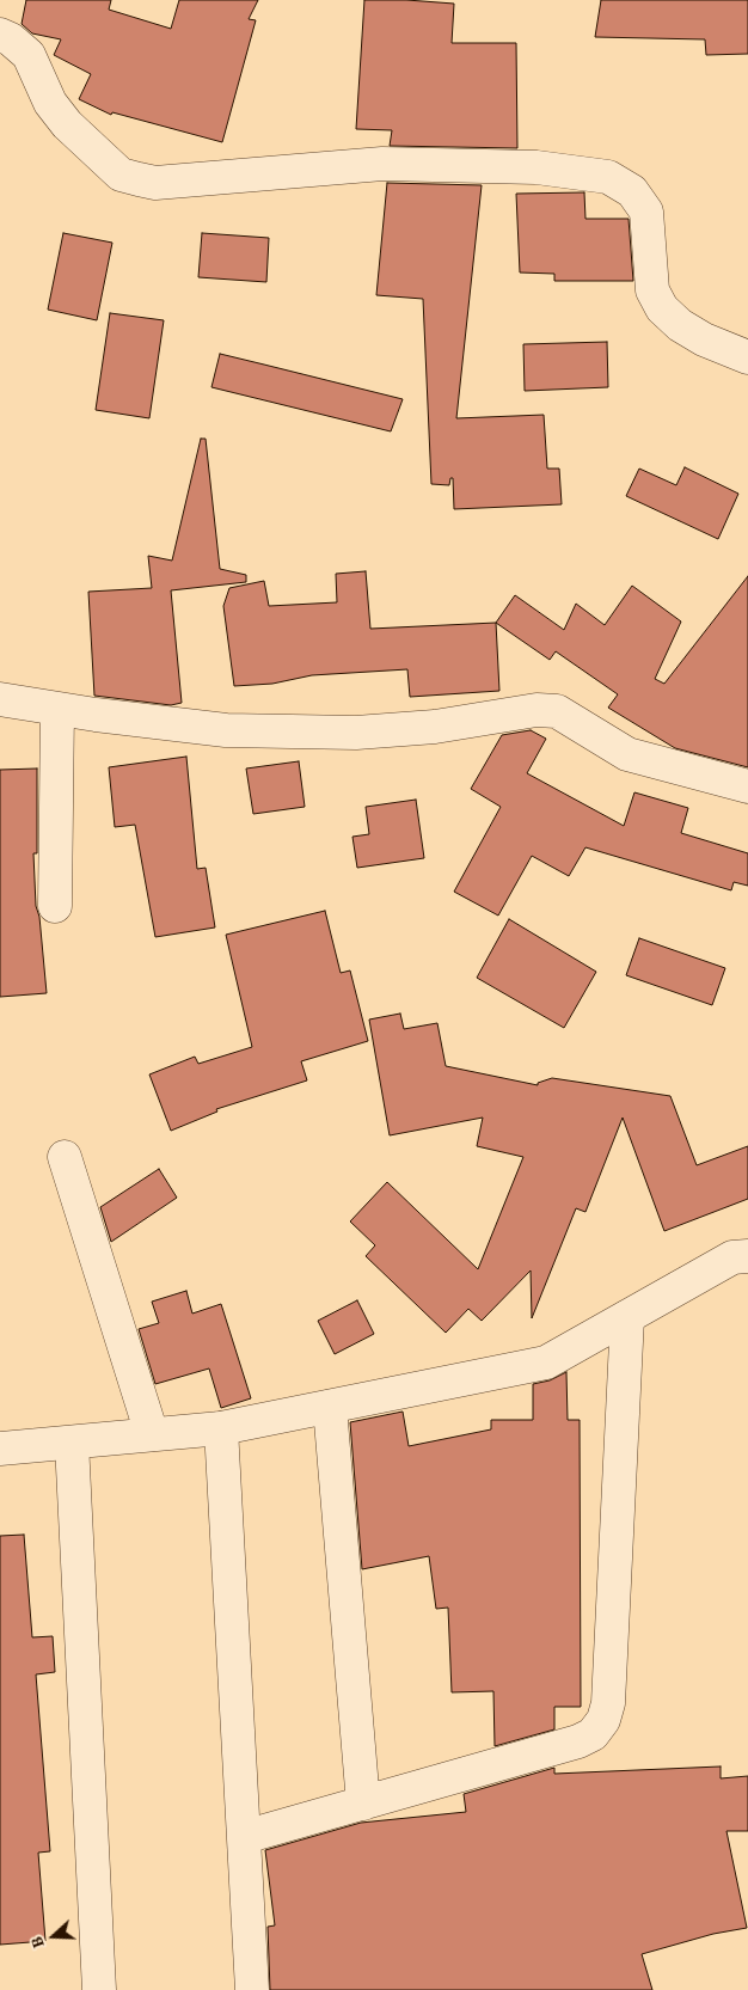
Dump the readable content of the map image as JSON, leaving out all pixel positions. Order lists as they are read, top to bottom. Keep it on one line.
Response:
{"north":"left"}
